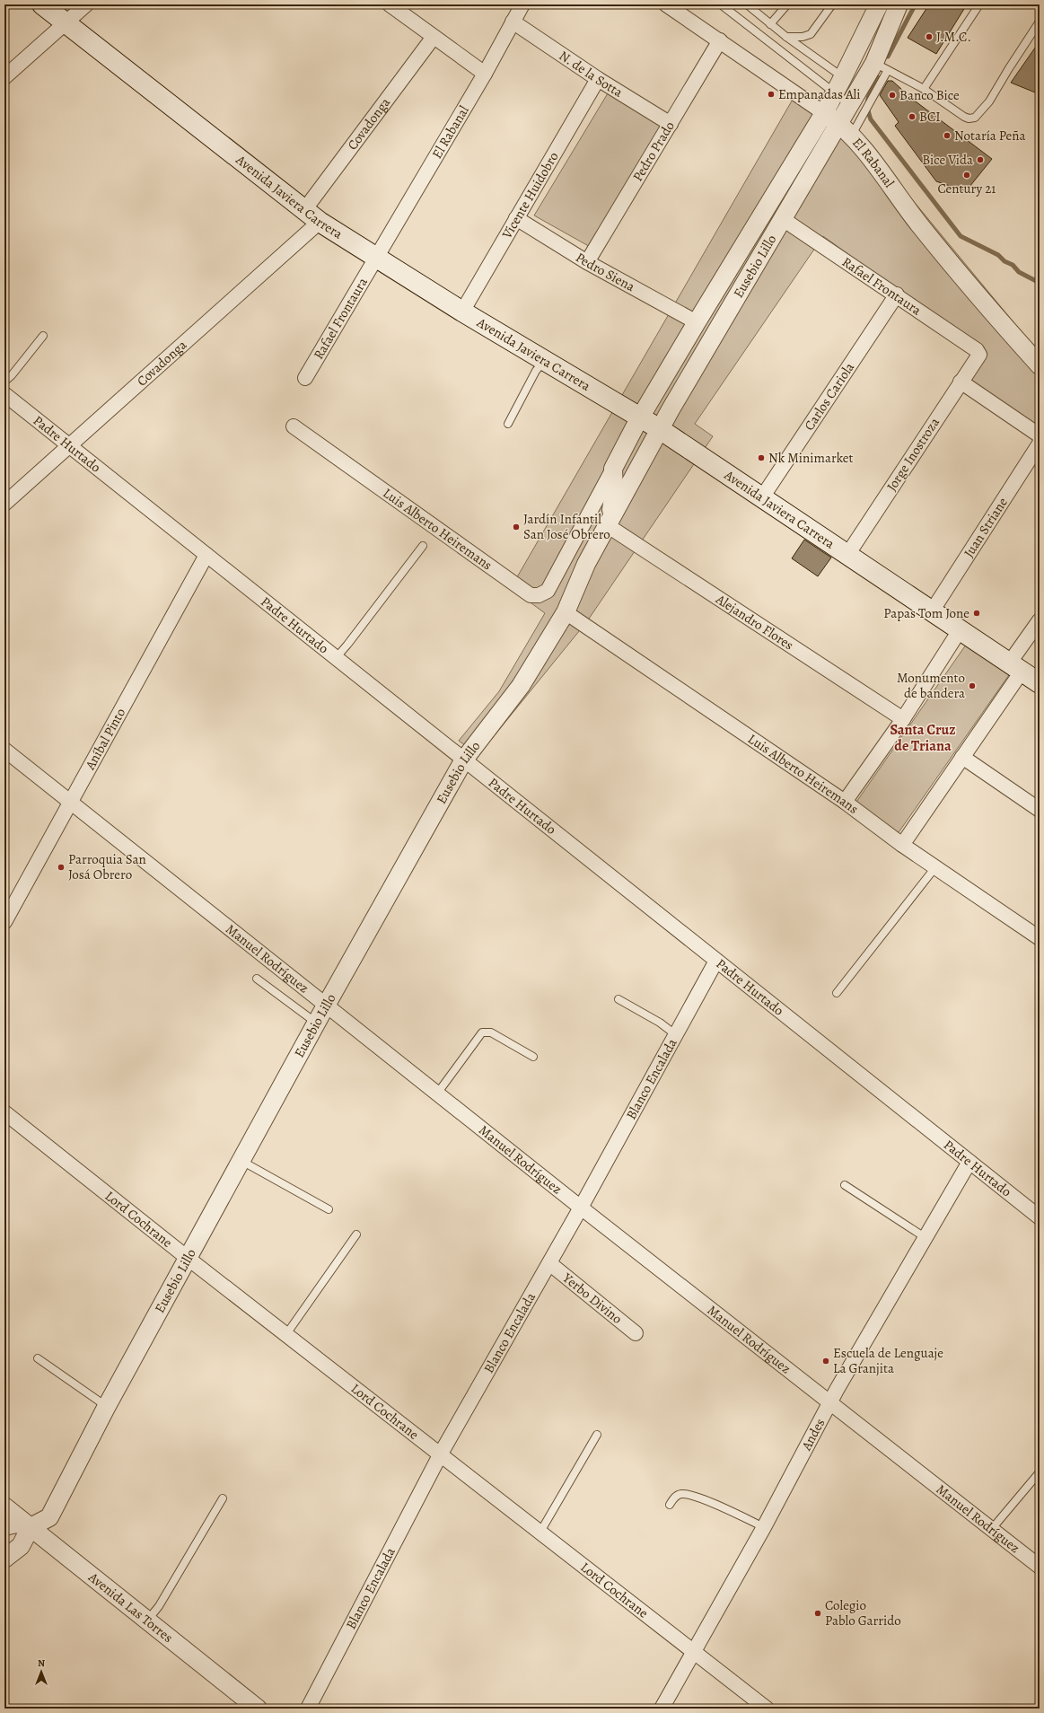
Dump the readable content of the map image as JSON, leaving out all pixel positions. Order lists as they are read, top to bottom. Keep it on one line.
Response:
{"streets":{"main road":["Avenida Javiera Carrera"],"street":["N. de la Sotta","Covadonga","El Rabanal","Pedro Prado","Vicente Huidobro","Eusebio Lillo","Pedro Siena","Rafael Frontaura","Carlos Cariola","Padre Hurtado","Jorge Inostroza","Juan Striane","Luis Alberto Heiremans","Alejandro Flores","Aníbal Pinto","Manuel Rodríguez","Blanco Encalada","Lord Cochrane","Yerbo Divino","Andes","Avenida Las Torres"]},"crossings":[["N. de la Sotta","El Rabanal"],["N. de la Sotta","Pedro Prado"],["N. de la Sotta","Vicente Huidobro"],["Covadonga","Avenida Javiera Carrera"],["Covadonga","Padre Hurtado"],["El Rabanal","Pedro Prado"],["El Rabanal","Avenida Javiera Carrera"],["El Rabanal","Eusebio Lillo"],["El Rabanal","Rafael Frontaura"],["Pedro Prado","Pedro Siena"],["Vicente Huidobro","Avenida Javiera Carrera"],["Vicente Huidobro","Pedro Siena"],["Avenida Javiera Carrera","Eusebio Lillo"],["Avenida Javiera Carrera","Rafael Frontaura"],["Avenida Javiera Carrera","Carlos Cariola"],["Avenida Javiera Carrera","Jorge Inostroza"],["Avenida Javiera Carrera","Juan Striane"],["Eusebio Lillo","Pedro Siena"],["Eusebio Lillo","Rafael Frontaura"],["Eusebio Lillo","Padre Hurtado"],["Eusebio Lillo","Luis Alberto Heiremans"],["Eusebio Lillo","Alejandro Flores"],["Eusebio Lillo","Manuel Rodríguez"],["Eusebio Lillo","Lord Cochrane"],["Eusebio Lillo","Avenida Las Torres"],["Rafael Frontaura","Carlos Cariola"],["Rafael Frontaura","Jorge Inostroza"],["Padre Hurtado","Aníbal Pinto"],["Padre Hurtado","Blanco Encalada"],["Padre Hurtado","Andes"],["Aníbal Pinto","Manuel Rodríguez"],["Manuel Rodríguez","Blanco Encalada"],["Manuel Rodríguez","Andes"],["Blanco Encalada","Lord Cochrane"],["Blanco Encalada","Yerbo Divino"],["Lord Cochrane","Andes"]],"districts":["Santa Cruz de Triana"],"places":["J.M.C.","Empanadas Ali","Banco Bice","BCI","Notaría Peña","Bice Vida","Century 21","Nk Minimarket","Jardín Infantil San José Obrero","Papas Tom Jone","Monumento de bandera","Parroquia San Josá Obrero","Escuela de Lenguaje La Granjita","Colegio Pablo Garrido"],"north":"top"}
